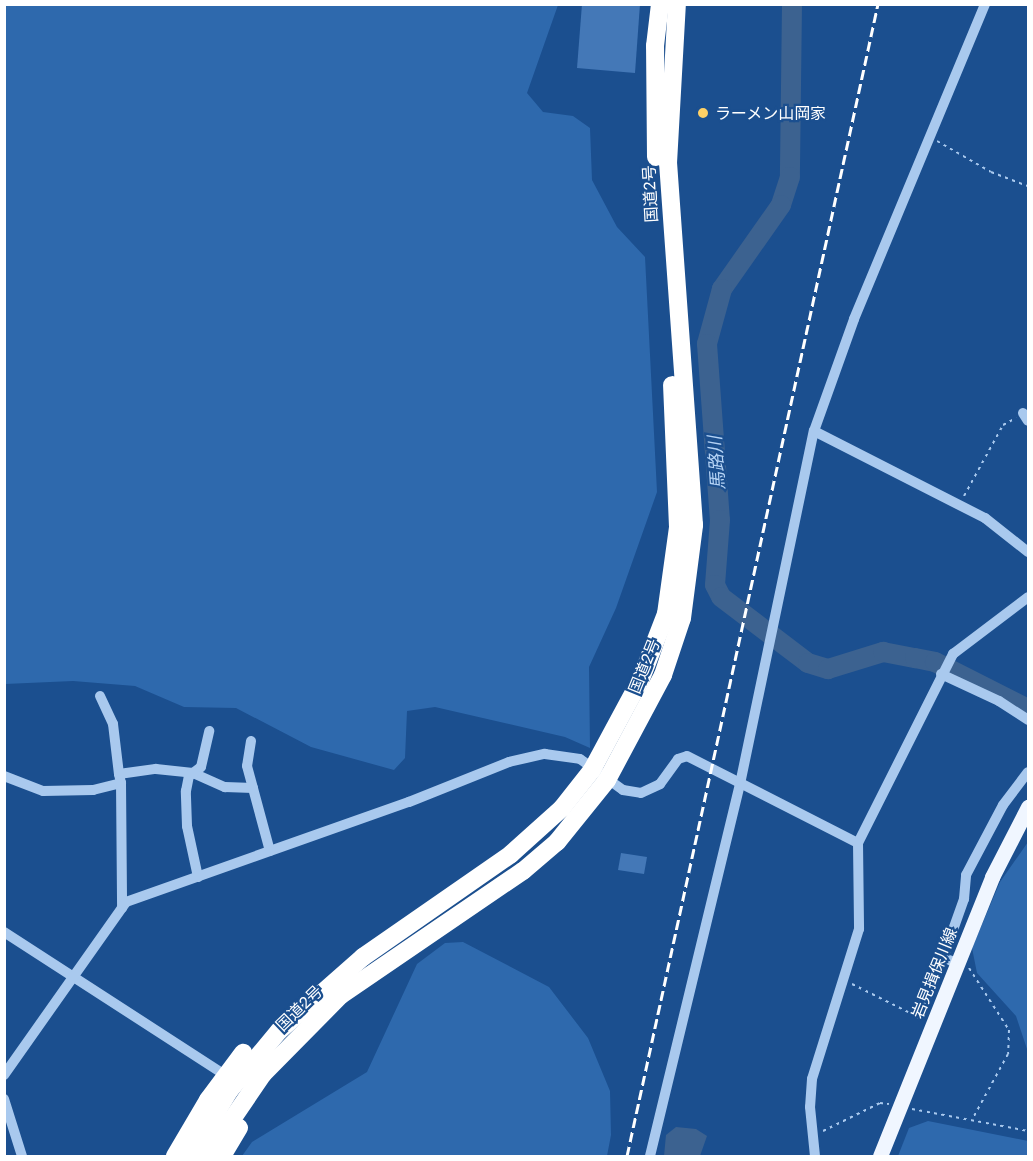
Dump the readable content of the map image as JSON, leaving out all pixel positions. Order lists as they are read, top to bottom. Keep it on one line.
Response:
{"streets":{"highway":["国道2号"],"main road":["岩見揖保川線"]},"water":["馬路川"],"places":["ラーメン山岡家"]}
